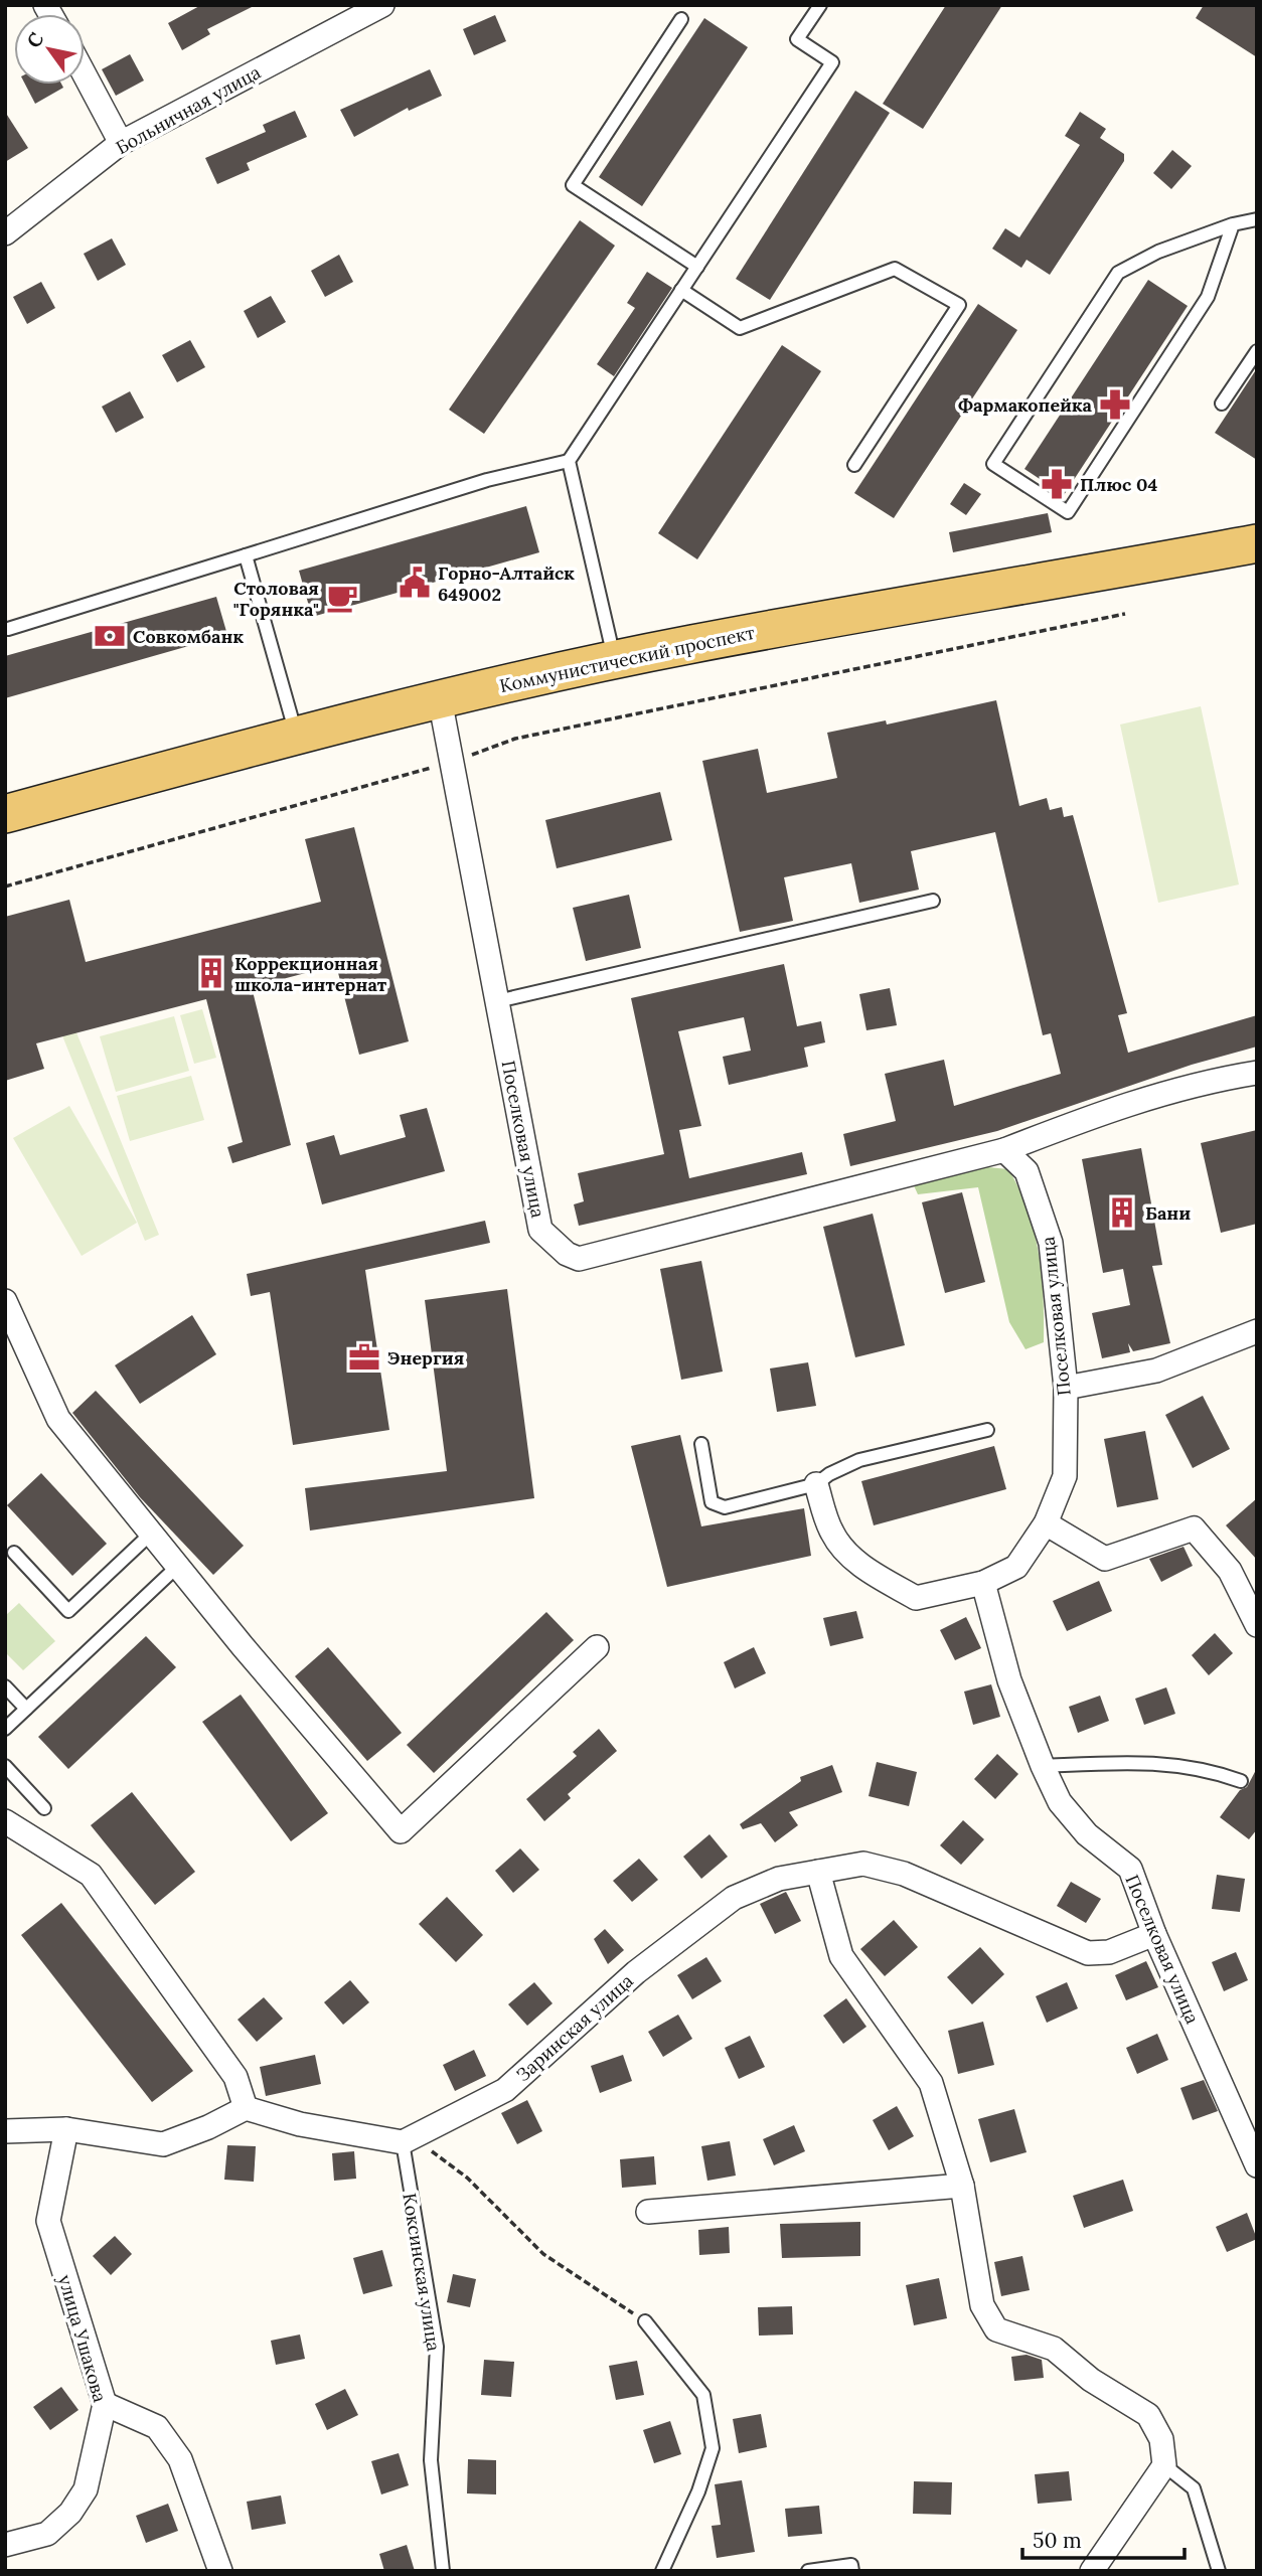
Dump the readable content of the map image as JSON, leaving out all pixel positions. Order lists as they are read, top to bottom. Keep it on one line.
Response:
{"streets":{"main road":["Коммунистический проспект"],"street":["Больничная улица","Поселковая улица","Заринская улица","улица Ушакова"],"lane":["Коксинская улица"]},"crossings":[["Коммунистический проспект","Поселковая улица"],["Поселковая улица","Заринская улица"],["Заринская улица","Коксинская улица"]],"places":{"pharmacy":["Фармакопейка","Плюс 04"],"public building":["Горно-Алтайск 649002"],"cafe":["Столовая \"Горянка\""],"bank":["Совкомбанк"],"building":["Коррекционная школа-интернат","Бани"],"office":["Энергия"]},"scale_bar":"50 m","north":"top left"}
